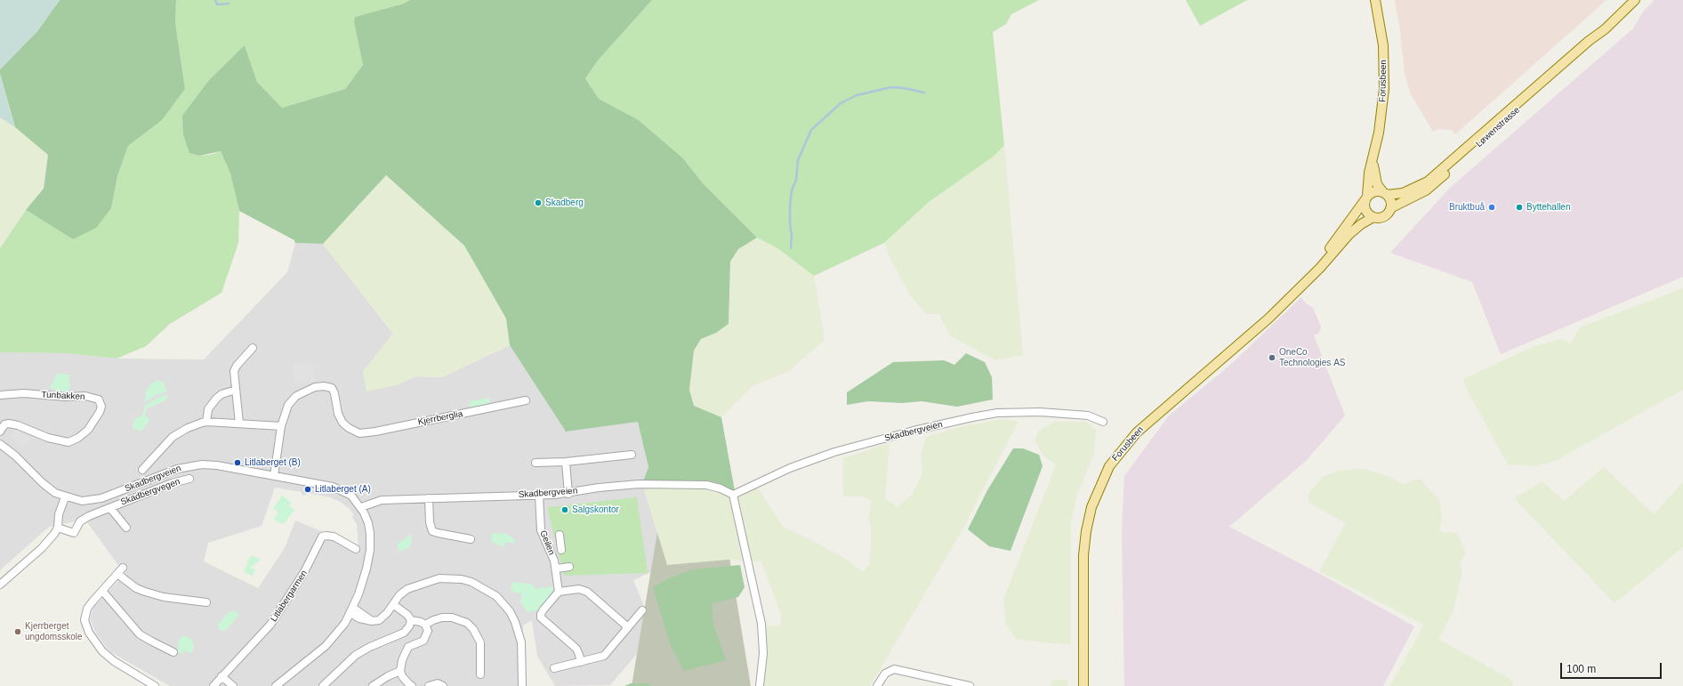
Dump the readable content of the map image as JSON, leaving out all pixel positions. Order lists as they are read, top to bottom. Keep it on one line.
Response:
{"streets":{"main road":["Forusbeen","Løwenstrasse"],"street":["Tunbakken","Kjerrberglia","Skadbergveien","Skadbergvegen","Geilen","Litlabergarmen"]},"crossings":[["Forusbeen","Løwenstrasse"],["Skadbergveien","Geilen"]],"places":["Skadberg","Bruktbuå","Byttehallen","OneCo Technologies AS","Litlaberget (B)","Litlaberget (A)","Salgskontor","Kjerrberget ungdomsskole"],"scale_bar":"100 m"}
